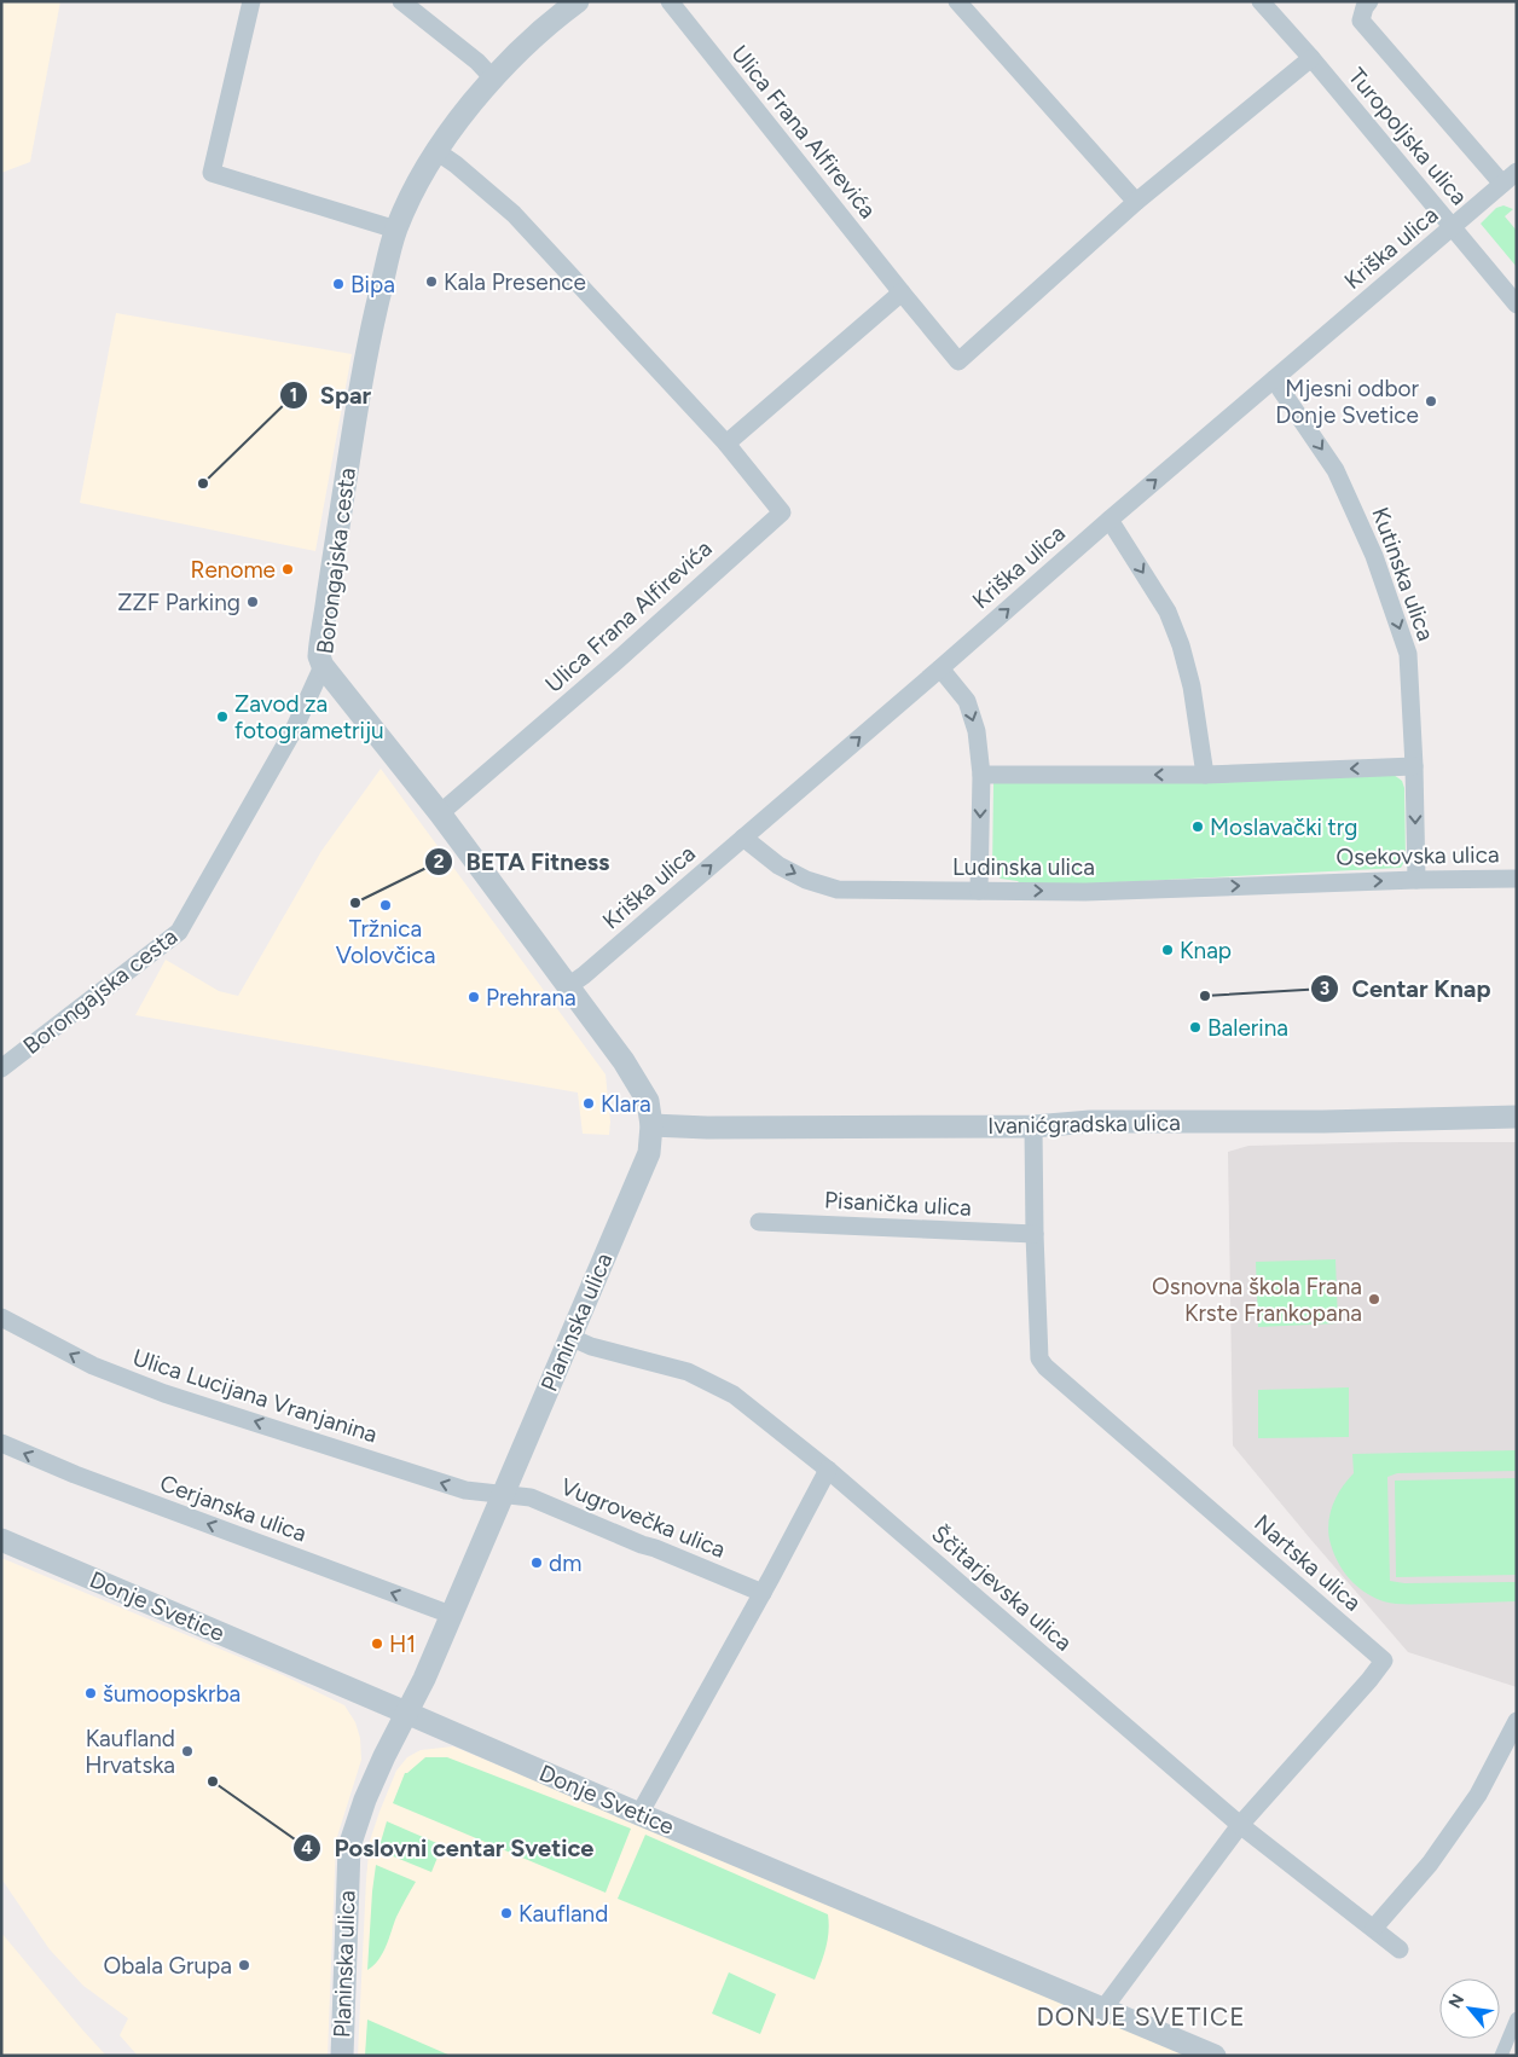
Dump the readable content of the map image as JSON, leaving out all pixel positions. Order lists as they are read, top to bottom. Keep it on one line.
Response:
{"streets":{"street":["Ulica Frana Alfirevića","Turopoljska ulica","Kriška ulica","Borongajska cesta","Kutinska ulica","Osekovska ulica","Ludinska ulica","Ivanićgradska ulica","Pisanička ulica","Planinska ulica","Ulica Lucijana Vranjanina","Cerjanska ulica","Vugrovečka ulica","Nartska ulica","Ščitarjevska ulica","Donje Svetice"]},"crossings":[["Ulica Frana Alfirevića","Turopoljska ulica"],["Ulica Frana Alfirevića","Borongajska cesta"],["Ulica Frana Alfirevića","Planinska ulica"],["Turopoljska ulica","Kriška ulica"],["Kriška ulica","Kutinska ulica"],["Kriška ulica","Ludinska ulica"],["Kriška ulica","Planinska ulica"],["Borongajska cesta","Planinska ulica"],["Kutinska ulica","Osekovska ulica"],["Osekovska ulica","Ludinska ulica"],["Ivanićgradska ulica","Planinska ulica"],["Ivanićgradska ulica","Nartska ulica"],["Pisanička ulica","Nartska ulica"],["Planinska ulica","Ulica Lucijana Vranjanina"],["Planinska ulica","Cerjanska ulica"],["Planinska ulica","Vugrovečka ulica"],["Planinska ulica","Ščitarjevska ulica"],["Planinska ulica","Donje Svetice"],["Ulica Lucijana Vranjanina","Vugrovečka ulica"],["Nartska ulica","Ščitarjevska ulica"],["Nartska ulica","Donje Svetice"]],"one_way":["Kriška ulica","Kutinska ulica","Ulica Lucijana Vranjanina","Cerjanska ulica"],"districts":["DONJE SVETICE"],"places":["Kala Presence","Bipa","Mjesni odbor Donje Svetice","Spar","Renome","ZZF Parking","Zavod za fotogrametriju","Moslavački trg","BETA Fitness","Tržnica Volovčica","Knap","Centar Knap","Prehrana","Balerina","Klara","Osnovna škola Frana Krste Frankopana","dm","H1","šumoopskrba","Kaufland Hrvatska","Poslovni centar Svetice","Kaufland","Obala Grupa"],"north":"top left"}
